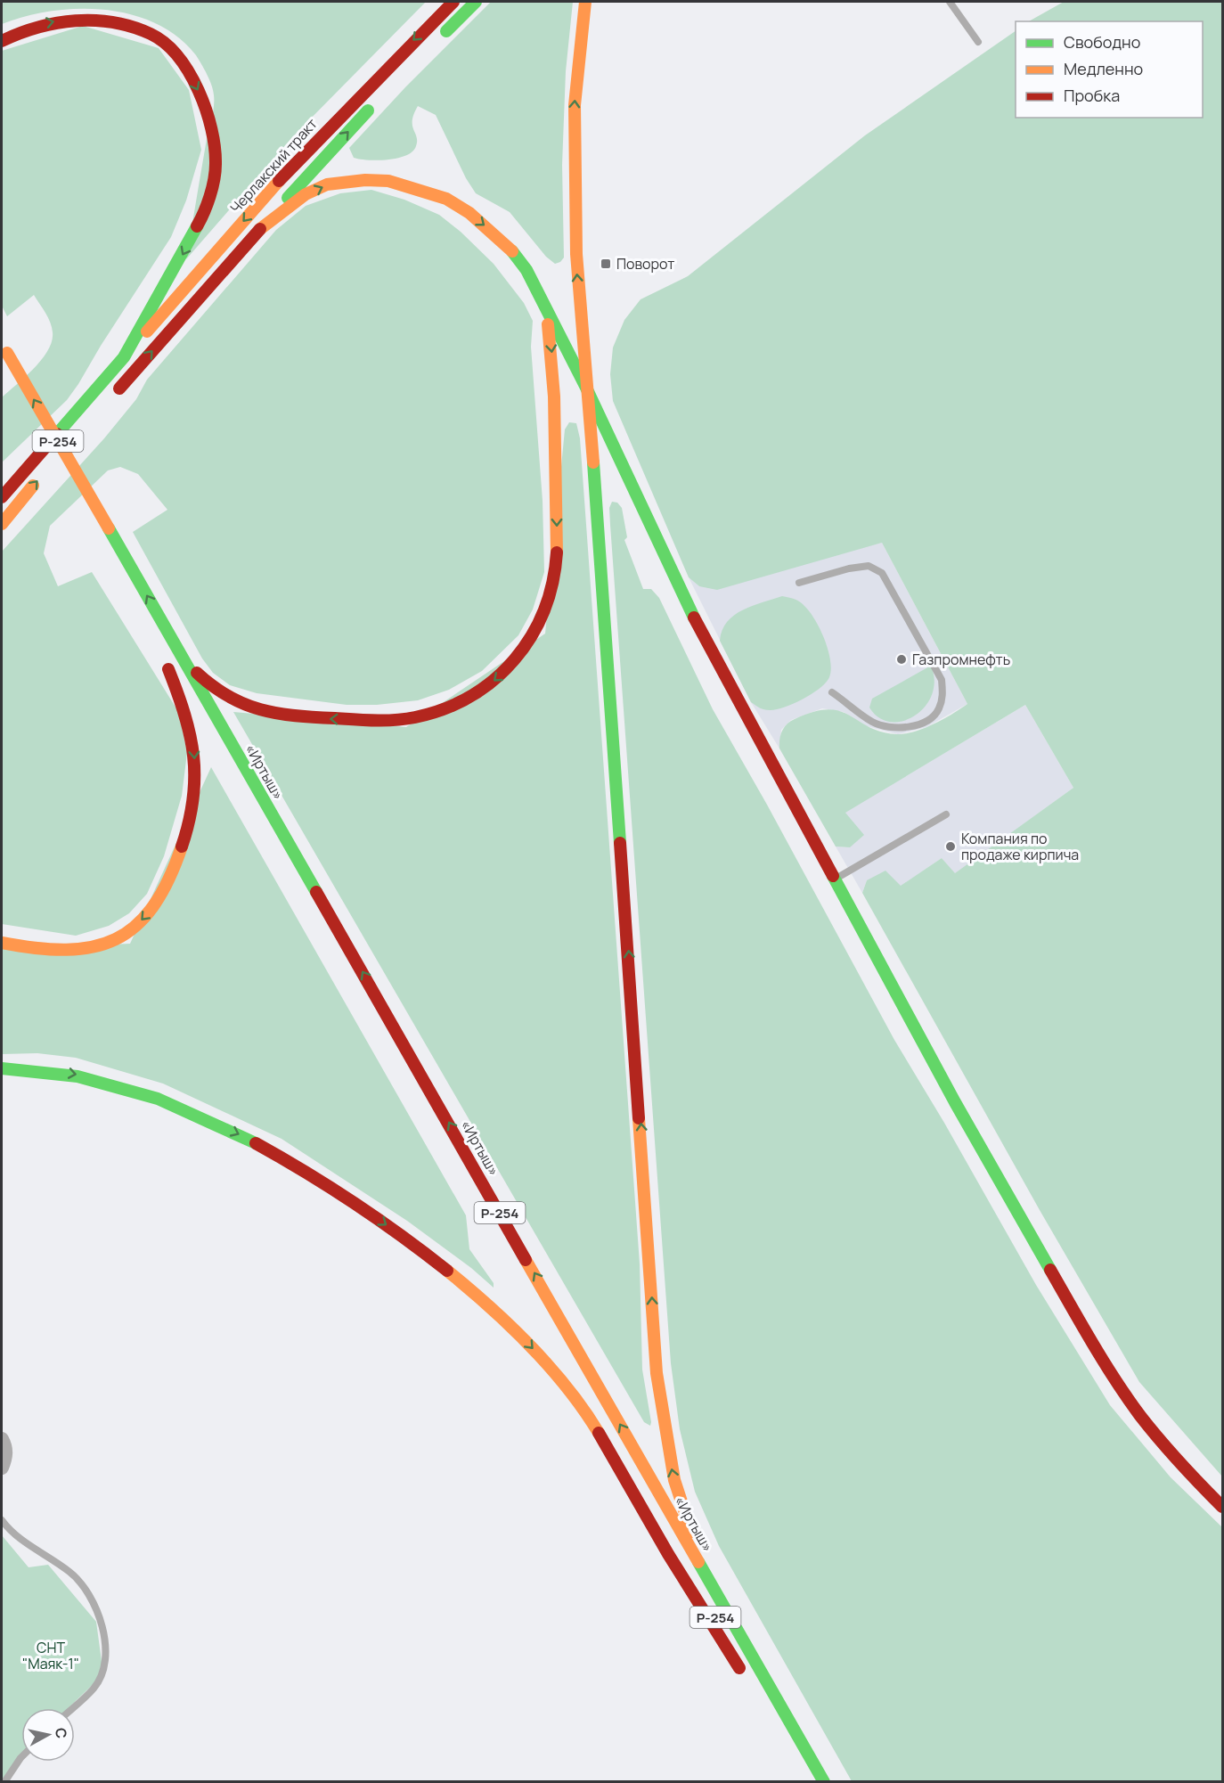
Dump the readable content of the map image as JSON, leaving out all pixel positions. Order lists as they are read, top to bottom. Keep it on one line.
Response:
{"streets":{"main road":["Черлакский тракт","Р-254","«Иртыш»"]},"parks":["СНТ \"Маяк-1\""],"places":{"transit":["Поворот"],"other":["Газпромнефть","Компания по продаже кирпича"]},"legend":["Свободно","Медленно","Пробка"],"north":"right"}
